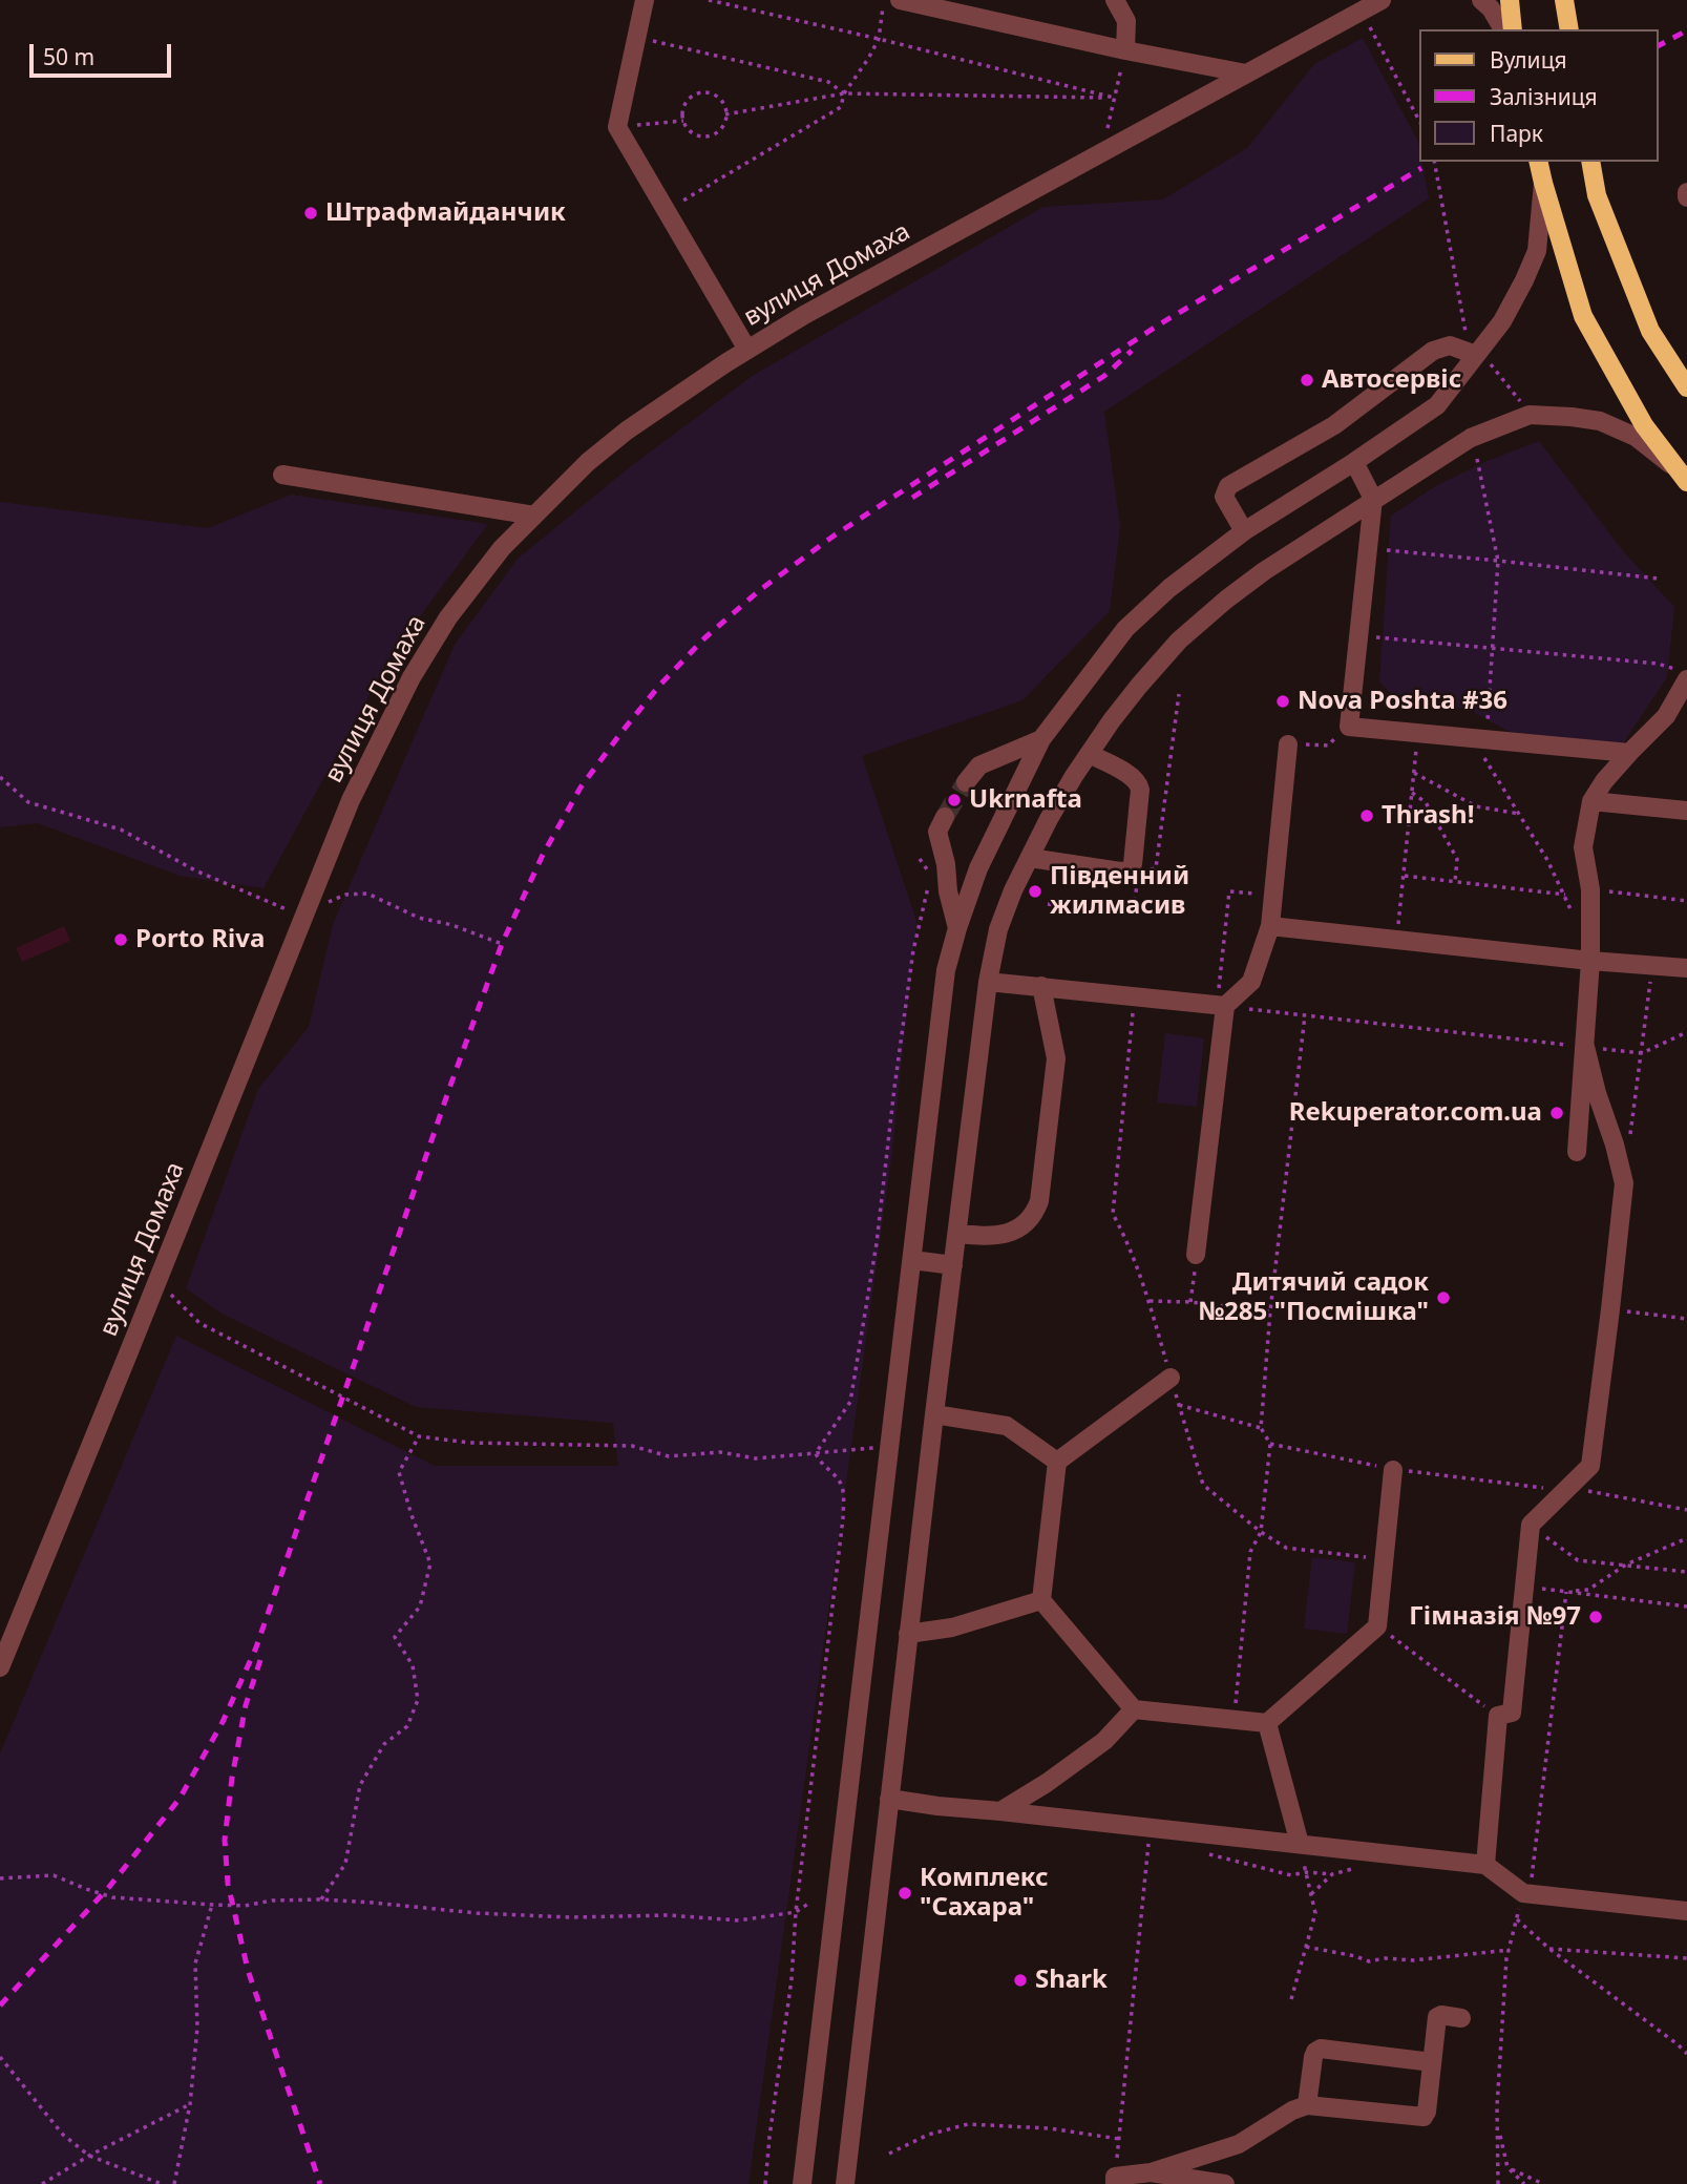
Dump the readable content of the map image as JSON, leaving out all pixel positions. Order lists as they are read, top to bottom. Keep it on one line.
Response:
{"streets":{"street":["вулиця Домаха"]},"places":["Штрафмайданчик","Автосервіс","Nova Poshta #36","Ukrnafta","Thrash!","Південний жилмасив","Porto Riva","Rekuperator.com.ua","Дитячий садок №285 \"Посмішка\"","Гімназія №97","Комплекс \"Сахара\"","Shark"],"legend":["Вулиця","Залізниця","Парк"],"scale_bar":"50 m"}
